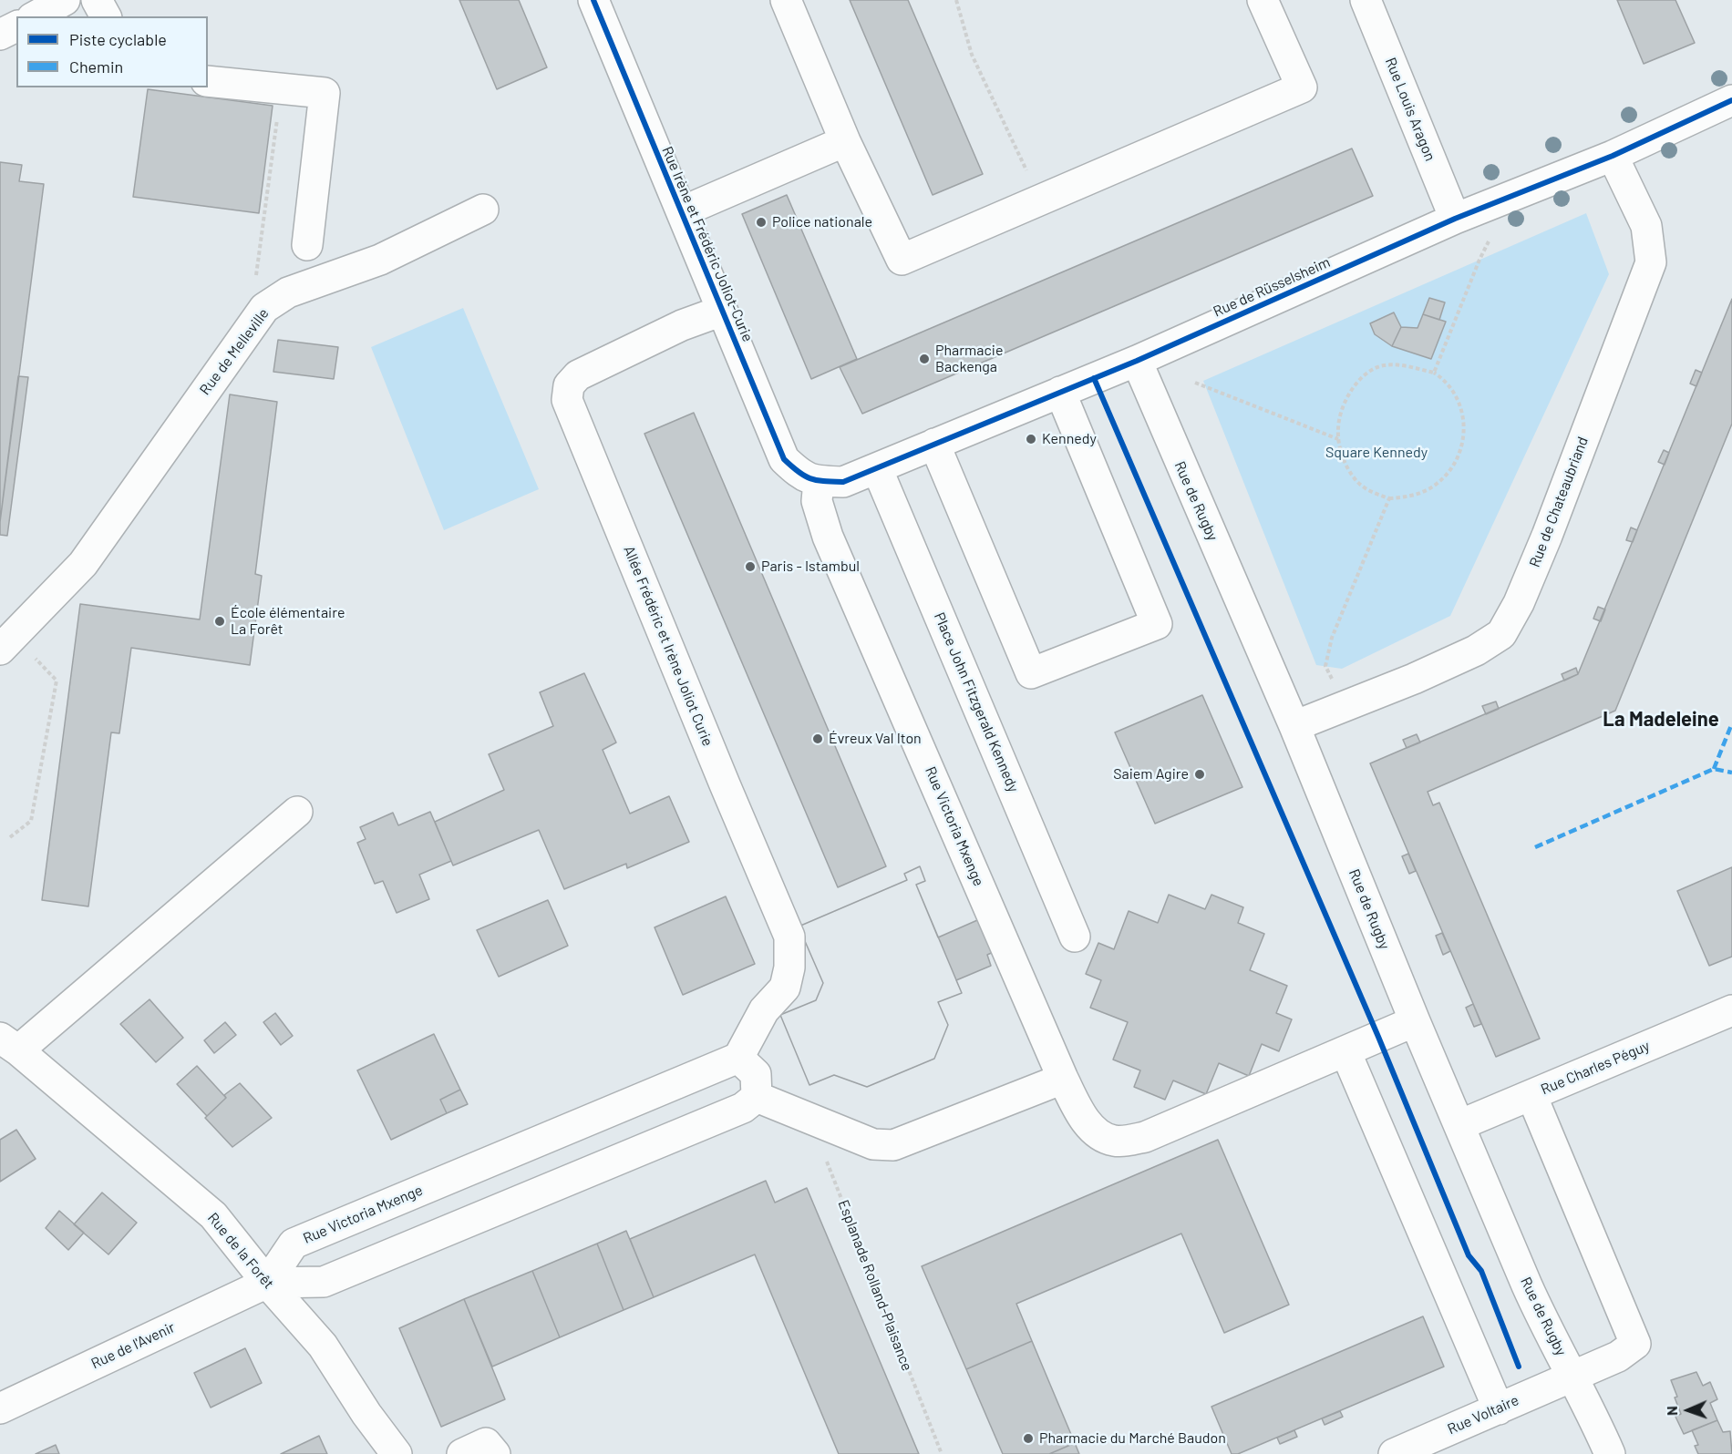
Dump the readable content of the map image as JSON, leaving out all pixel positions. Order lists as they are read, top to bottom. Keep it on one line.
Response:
{"streets":{"street":["Rue Louis Aragon","Rue Irène et Frédéric Joliot-Curie","Rue de Rüsselsheim","Rue de Melleville","Rue de Rugby","Rue de Chateaubriand","Allée Frédéric et Irène Joliot Curie","Place John Fitzgerald Kennedy","Rue Victoria Mxenge","Rue Charles Péguy","Rue de la Forêt","Rue de l'Avenir","Rue Voltaire"],"path":["Esplanade Rolland-Plaisance"]},"crossings":[["Rue Louis Aragon","Rue de Rüsselsheim"],["Rue Irène et Frédéric Joliot-Curie","Rue de Rüsselsheim"],["Rue Irène et Frédéric Joliot-Curie","Allée Frédéric et Irène Joliot Curie"],["Rue Irène et Frédéric Joliot-Curie","Rue Victoria Mxenge"],["Rue de Rüsselsheim","Rue de Rugby"],["Rue de Rüsselsheim","Rue de Chateaubriand"],["Rue de Rüsselsheim","Place John Fitzgerald Kennedy"],["Rue de Rüsselsheim","Rue Victoria Mxenge"],["Rue de Rugby","Rue de Chateaubriand"],["Rue de Rugby","Rue Victoria Mxenge"],["Rue de Rugby","Rue Charles Péguy"],["Rue de Rugby","Rue Voltaire"],["Allée Frédéric et Irène Joliot Curie","Rue Victoria Mxenge"],["Rue Victoria Mxenge","Rue de la Forêt"],["Rue Victoria Mxenge","Rue de l'Avenir"],["Rue Charles Péguy","Rue Voltaire"],["Rue de la Forêt","Rue de l'Avenir"]],"districts":["La Madeleine"],"parks":["Square Kennedy"],"places":["Police nationale","Pharmacie Backenga","Kennedy","Paris - Istambul","École élémentaire La Forêt","Évreux Val Iton","Saiem Agire","Pharmacie du Marché Baudon"],"legend":["Piste cyclable","Chemin"],"north":"left"}
